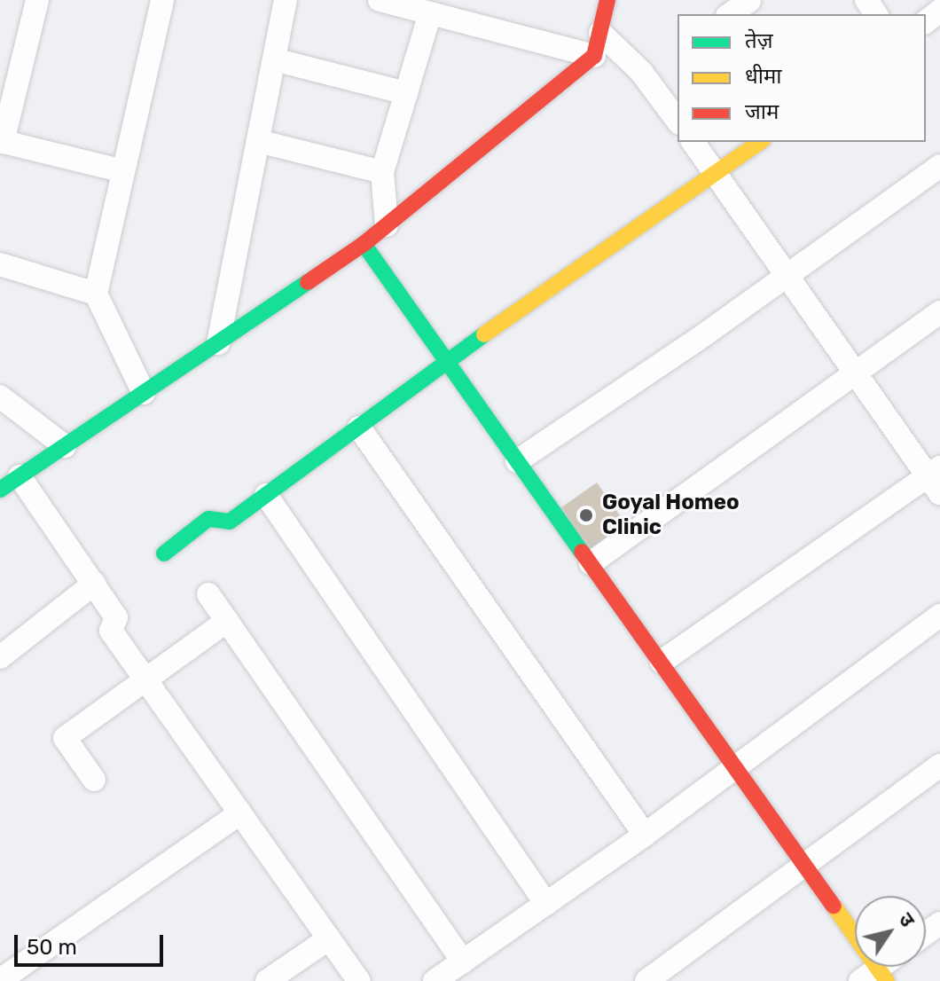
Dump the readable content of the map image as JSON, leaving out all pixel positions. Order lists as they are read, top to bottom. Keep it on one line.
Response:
{"places":["Goyal Homeo Clinic"],"legend":["तेज़","धीमा","जाम"],"scale_bar":"50 m","north":"top right"}
